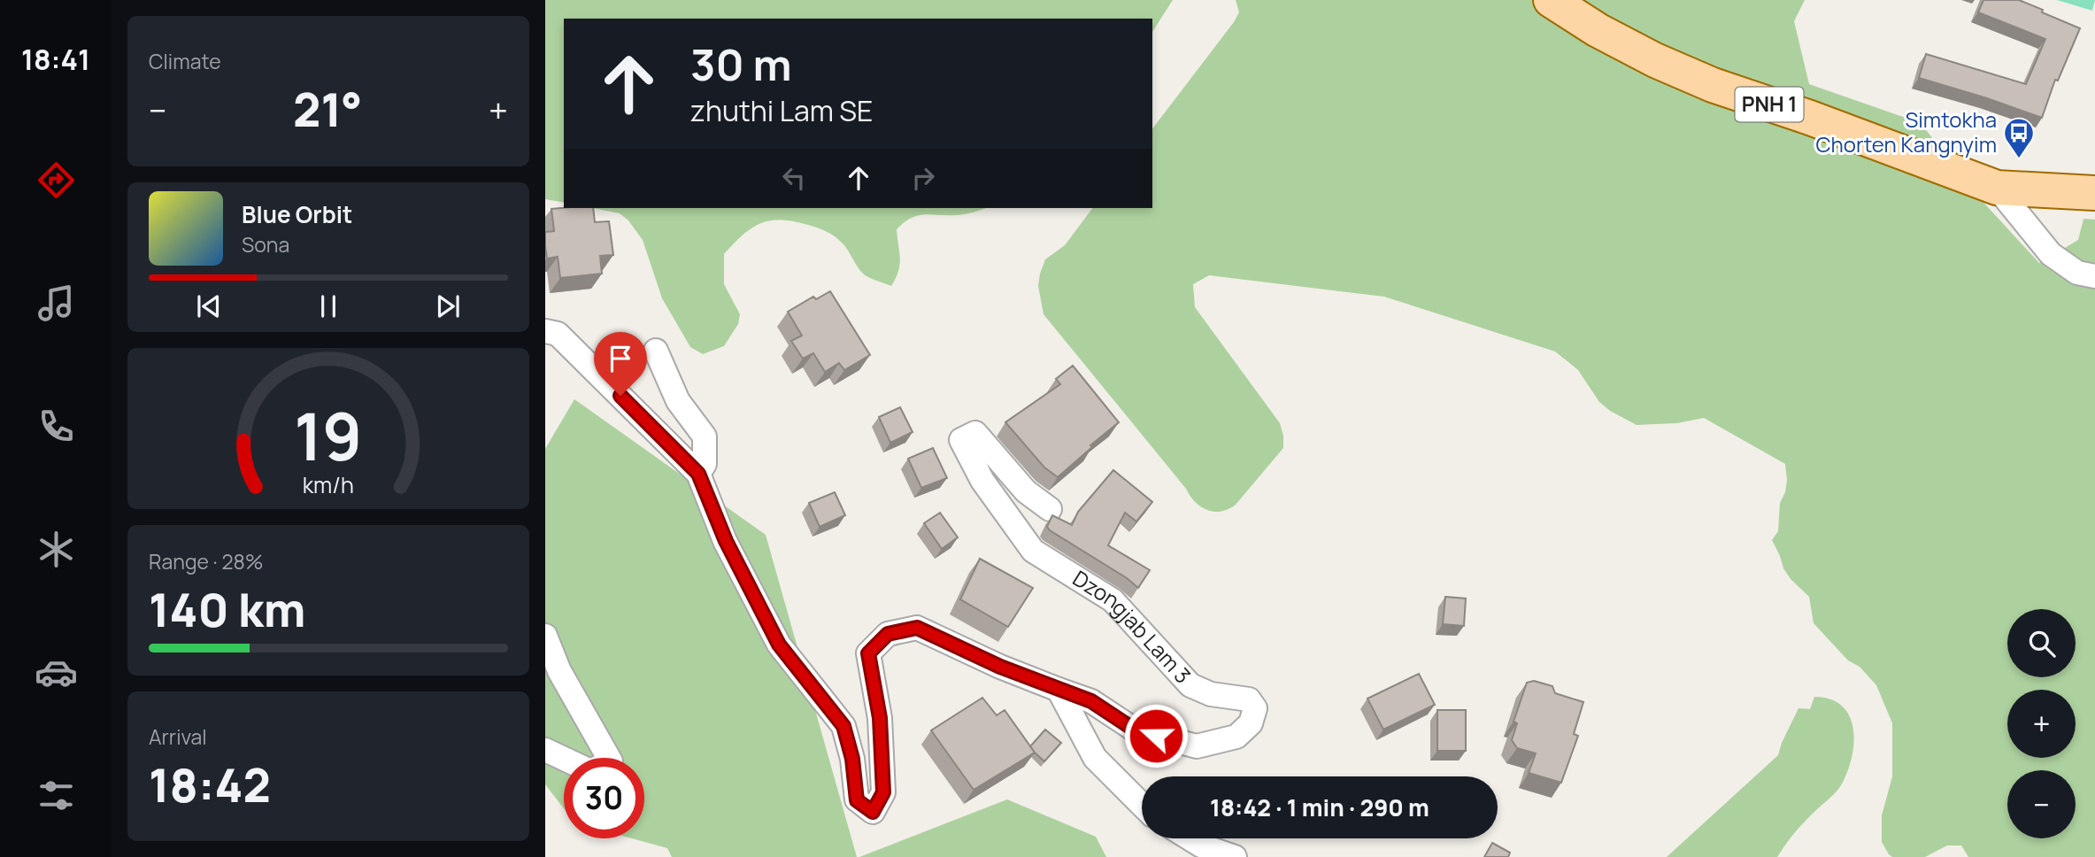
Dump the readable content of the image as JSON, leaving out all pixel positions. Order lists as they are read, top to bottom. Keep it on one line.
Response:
{"streets":{"main road":["PNH 1"],"street":["Dzongjab Lam 3"]},"places":{"bus stop":["Simtokha Chorten Kangnyim"]},"page":{"tabs":"18:41","tile":["Climate",["Range · 28%","140 km"],["Arrival","18:42"]],"turn":["30 m","zhuthi Lam SE"],"heat":["−","21°","+"],"song":["Blue Orbit","Sona"],"map_buttons":["+","−"],"limit":"30","trip":"18:42 · 1 min · 290 m","gauge":["19","km/h"]}}
